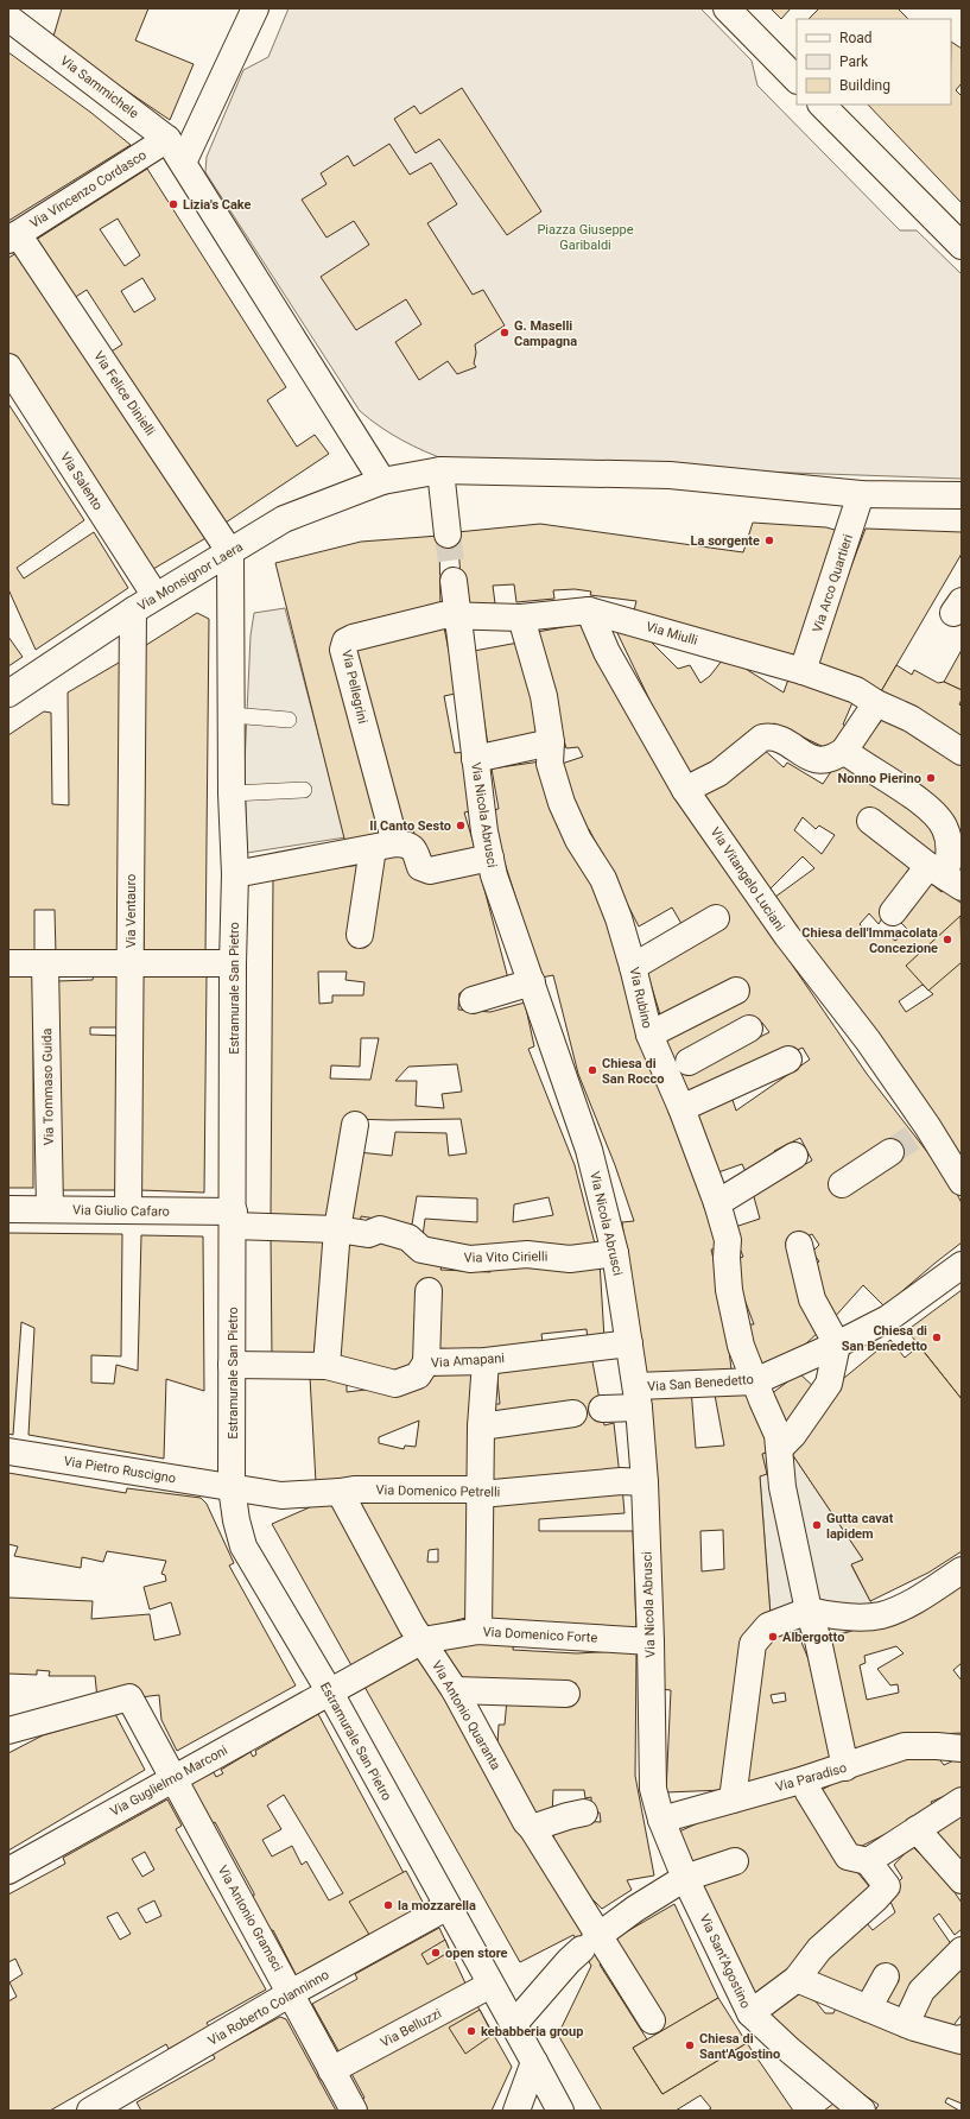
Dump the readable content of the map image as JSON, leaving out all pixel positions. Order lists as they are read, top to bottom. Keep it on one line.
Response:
{"streets":{"street":["Via Sammichele","Via Vincenzo Cordasco","Via Felice Dinielli","Via Salento","Via Monsignor Laera","Via Arco Quartieri","Via Miulli","Via Pellegrini","Via Nicola Abrusci","Via Vitangelo Luciani","Via Ventauro","Estramurale San Pietro","Via Rubino","Via Tommaso Guida","Via Giulio Cafaro","Via Vito Cirielli","Via Amapani","Via San Benedetto","Via Pietro Ruscigno","Via Domenico Petrelli","Via Domenico Forte","Via Antonio Quaranta","Via Paradiso","Via Guglielmo Marconi","Via Antonio Gramsci","Via Sant'Agostino","Via Roberto Colanninno","Via Belluzzi"]},"crossings":[["Via Sammichele","Via Vincenzo Cordasco"],["Via Vincenzo Cordasco","Via Felice Dinielli"],["Via Felice Dinielli","Via Monsignor Laera"],["Via Felice Dinielli","Estramurale San Pietro"],["Via Salento","Via Monsignor Laera"],["Via Monsignor Laera","Via Ventauro"],["Via Monsignor Laera","Estramurale San Pietro"],["Via Arco Quartieri","Via Miulli"],["Via Miulli","Via Pellegrini"],["Via Miulli","Via Nicola Abrusci"],["Via Miulli","Via Vitangelo Luciani"],["Via Miulli","Via Rubino"],["Via Pellegrini","Via Nicola Abrusci"],["Via Nicola Abrusci","Via Vito Cirielli"],["Via Nicola Abrusci","Via Amapani"],["Via Nicola Abrusci","Via San Benedetto"],["Via Nicola Abrusci","Via Domenico Petrelli"],["Via Nicola Abrusci","Via Domenico Forte"],["Via Nicola Abrusci","Via Paradiso"],["Via Nicola Abrusci","Via Sant'Agostino"],["Via Ventauro","Via Giulio Cafaro"],["Estramurale San Pietro","Via Giulio Cafaro"],["Estramurale San Pietro","Via Vito Cirielli"],["Estramurale San Pietro","Via Amapani"],["Estramurale San Pietro","Via Pietro Ruscigno"],["Estramurale San Pietro","Via Domenico Petrelli"],["Estramurale San Pietro","Via Domenico Forte"],["Estramurale San Pietro","Via Guglielmo Marconi"],["Estramurale San Pietro","Via Roberto Colanninno"],["Estramurale San Pietro","Via Belluzzi"],["Via Rubino","Via San Benedetto"],["Via Rubino","Via Paradiso"],["Via Tommaso Guida","Via Giulio Cafaro"],["Via Giulio Cafaro","Via Vito Cirielli"],["Via Pietro Ruscigno","Via Domenico Petrelli"],["Via Domenico Petrelli","Via Antonio Quaranta"],["Via Domenico Forte","Via Antonio Quaranta"],["Via Domenico Forte","Via Guglielmo Marconi"],["Via Guglielmo Marconi","Via Antonio Gramsci"],["Via Antonio Gramsci","Via Roberto Colanninno"],["Via Antonio Gramsci","Via Belluzzi"]],"parks":["Piazza Giuseppe Garibaldi"],"places":["Lizia's Cake","G. Maselli Campagna","La sorgente","Nonno Pierino","Il Canto Sesto","Chiesa dell'Immacolata Concezione","Chiesa di San Rocco","Chiesa di San Benedetto","Gutta cavat lapidem","Albergotto","la mozzarella","open store","kebabberia group","Chiesa di Sant'Agostino"],"legend":["Road","Park","Building"]}
